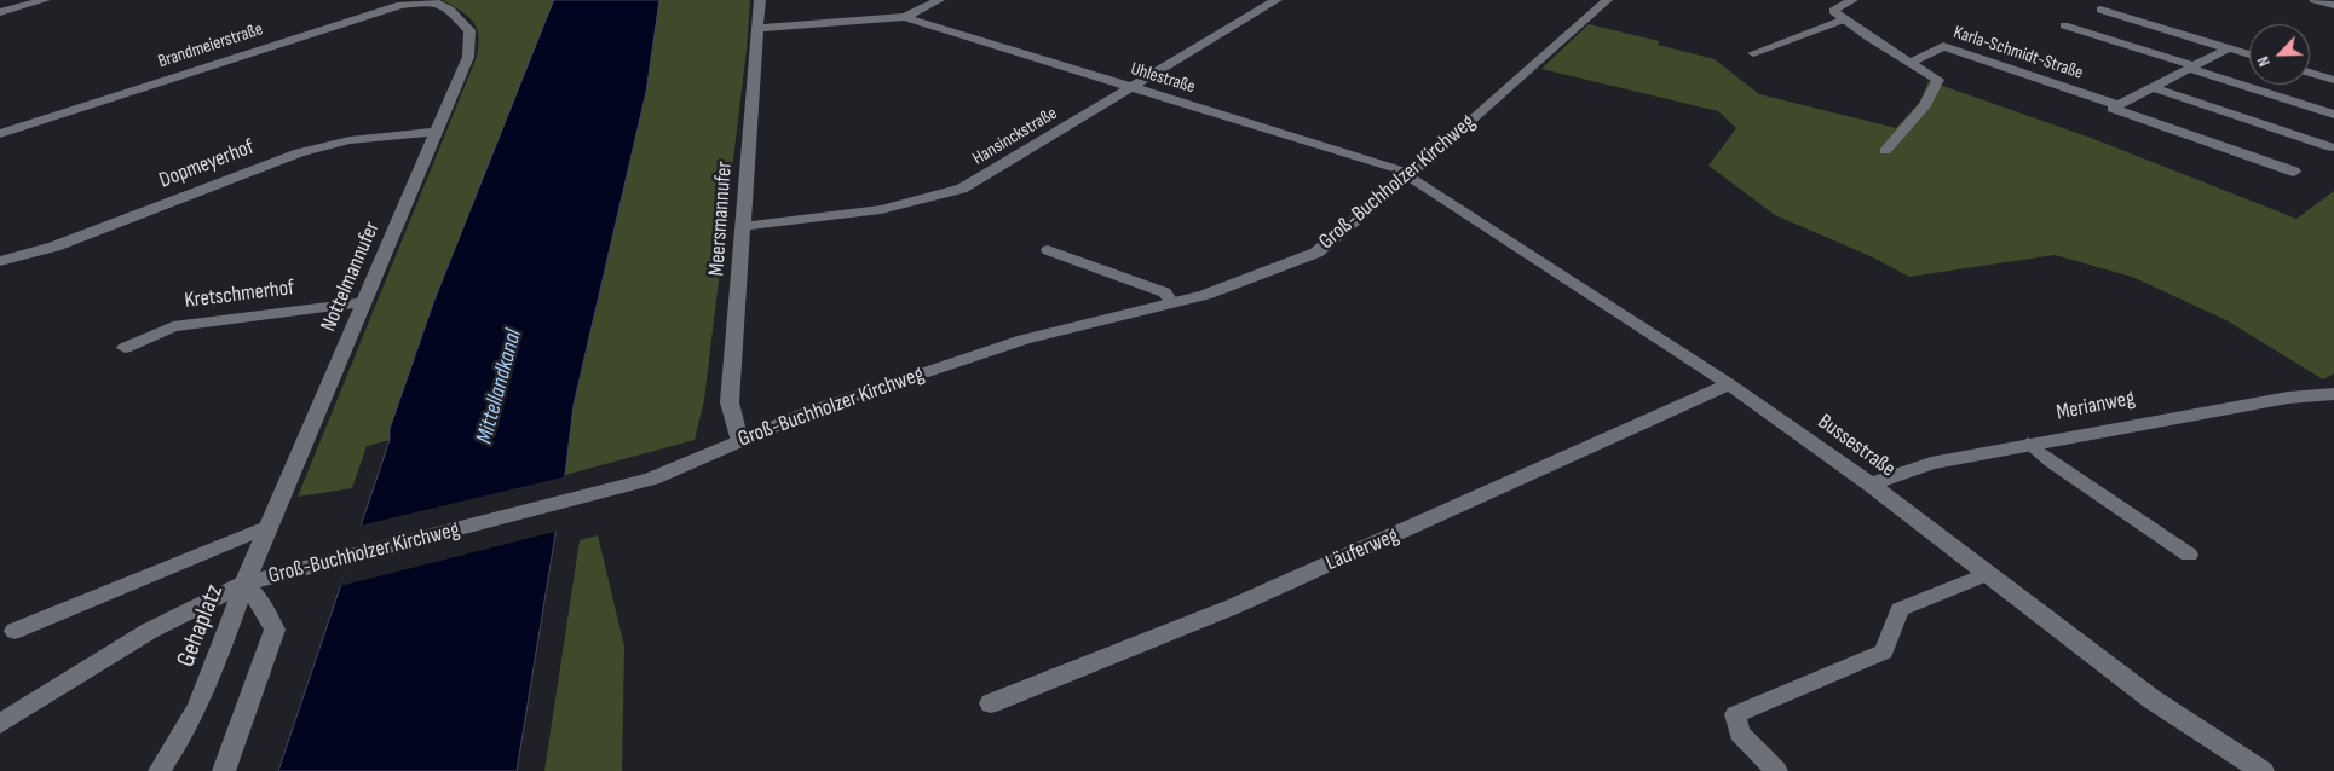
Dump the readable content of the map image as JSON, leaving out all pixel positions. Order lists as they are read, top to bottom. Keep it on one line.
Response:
{"streets":{"street":["Brandmeierstraße","Karla-Schmidt-Straße","Uhlestraße","Hansinckstraße","Dopmeyerhof","Groß-Buchholzer Kirchweg","Meersmannufer","Nottelmannufer","Kretschmerhof","Merianweg","Bussestraße","Läuferweg"],"lane":["Gehaplatz"]},"crossings":[["Brandmeierstraße","Nottelmannufer"],["Uhlestraße","Hansinckstraße"],["Uhlestraße","Groß-Buchholzer Kirchweg"],["Uhlestraße","Bussestraße"],["Hansinckstraße","Meersmannufer"],["Dopmeyerhof","Nottelmannufer"],["Groß-Buchholzer Kirchweg","Meersmannufer"],["Groß-Buchholzer Kirchweg","Nottelmannufer"],["Groß-Buchholzer Kirchweg","Bussestraße"],["Groß-Buchholzer Kirchweg","Gehaplatz"],["Nottelmannufer","Kretschmerhof"],["Nottelmannufer","Gehaplatz"],["Merianweg","Bussestraße"],["Bussestraße","Läuferweg"]],"water":["Mittellandkanal"],"north":"bottom left"}
